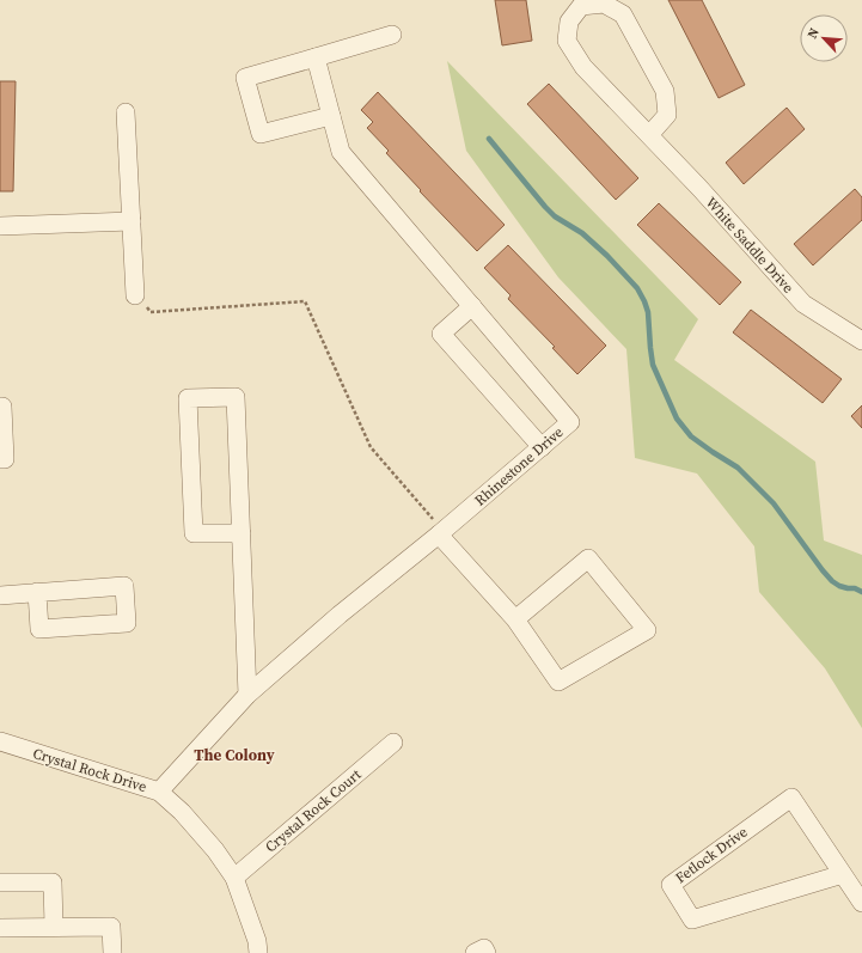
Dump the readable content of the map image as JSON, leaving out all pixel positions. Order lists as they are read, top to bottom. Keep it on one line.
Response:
{"streets":{"street":["White Saddle Drive","Rhinestone Drive","Crystal Rock Drive","Crystal Rock Court","Fetlock Drive"]},"crossings":[["Rhinestone Drive","Crystal Rock Drive"],["Crystal Rock Drive","Crystal Rock Court"]],"districts":["The Colony"],"north":"top left"}
